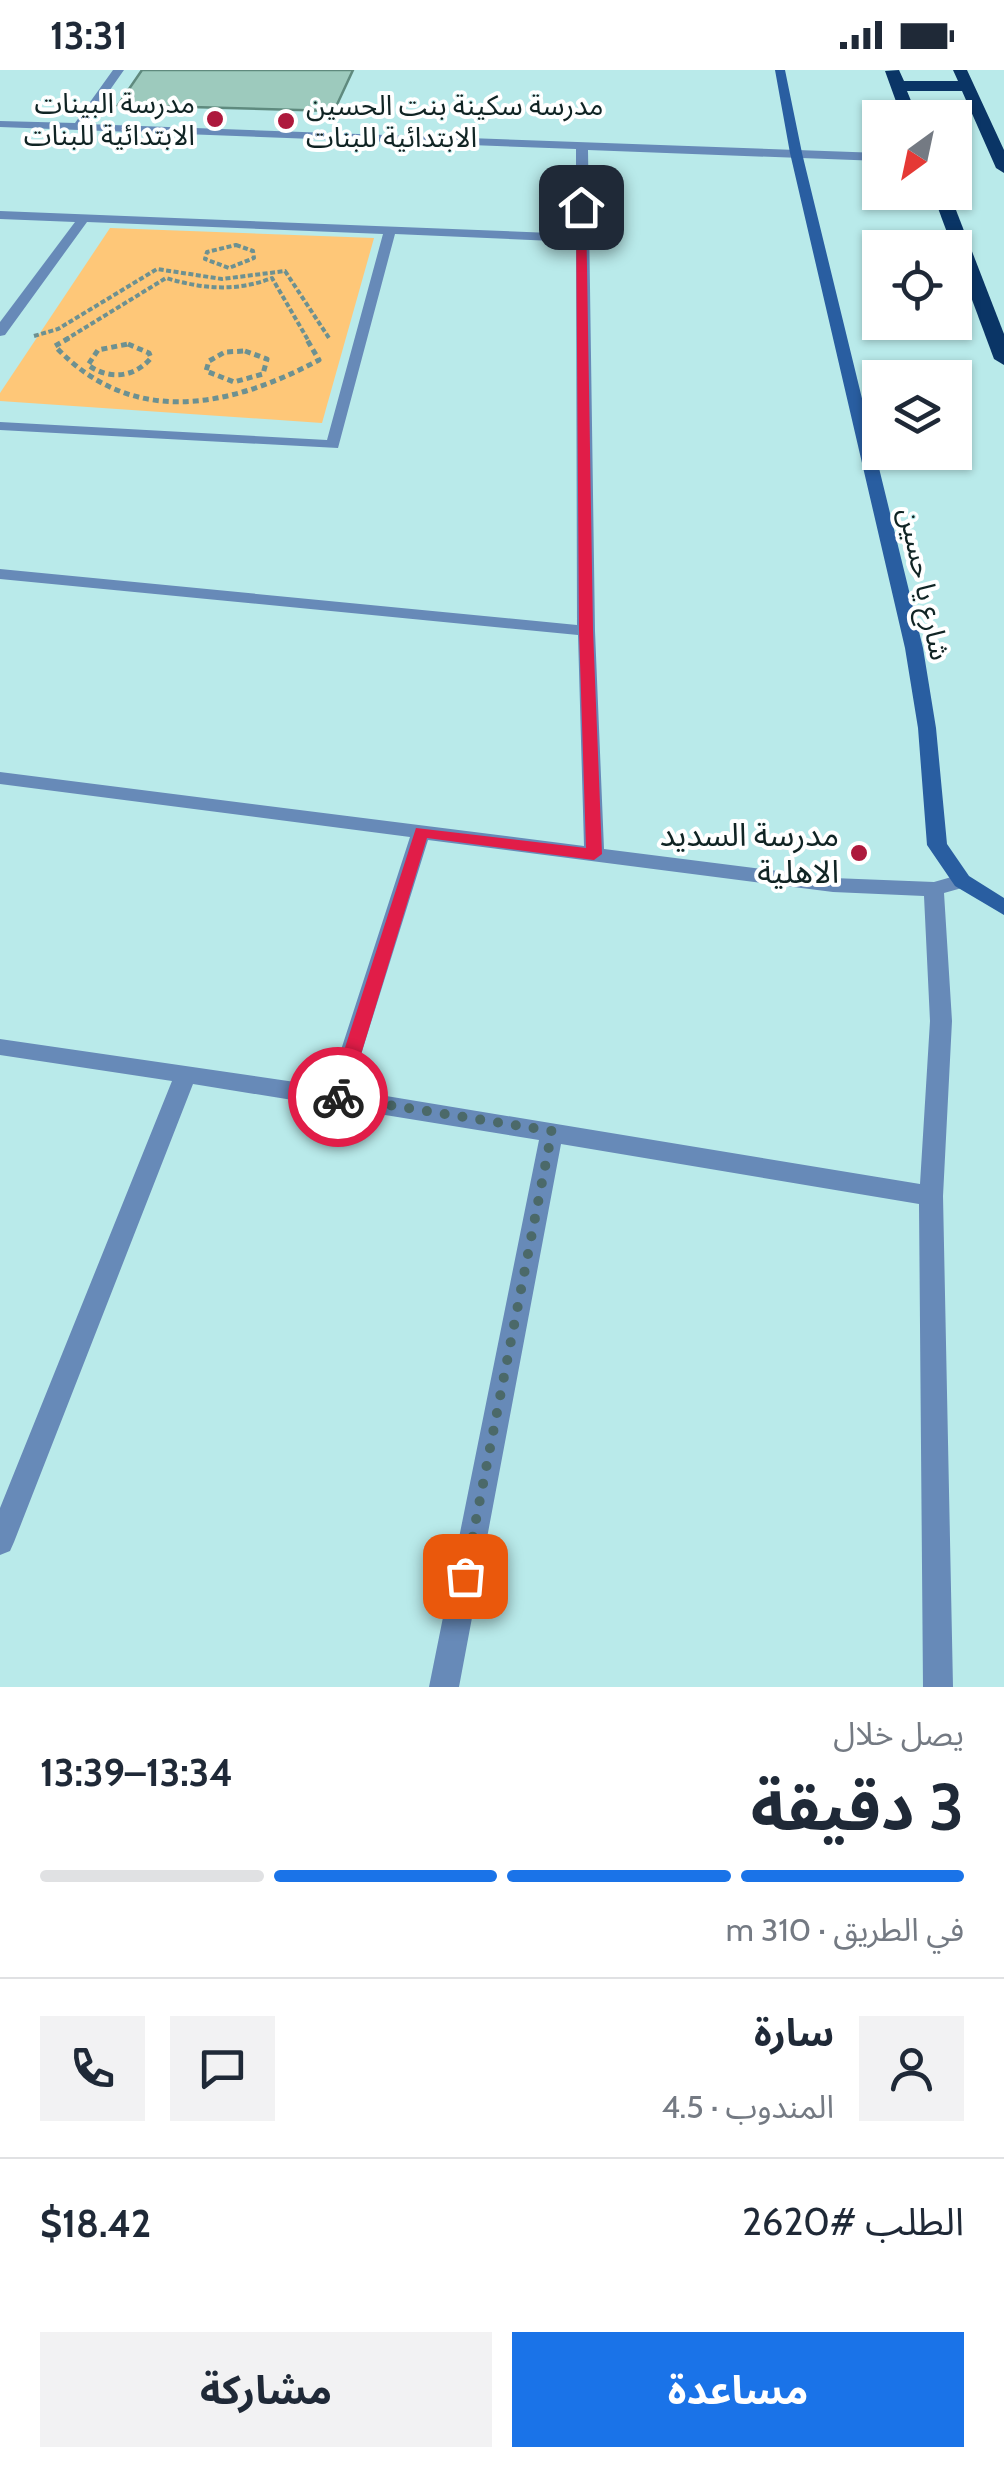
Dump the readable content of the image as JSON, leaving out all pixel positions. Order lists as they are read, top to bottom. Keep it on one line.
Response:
{"streets":{"main road":["شارع يا حسين"]},"places":["مدرسة البينات الابتدائية للبنات","مدرسة سكينة بنت الحسين الابتدائية للبنات","مدرسة السديد الاهلية"],"north":"bottom left","page":{"status":"13:31","heading":["3 دقيقة","يصل خلال","13:34–13:39"],"panel":["سارة","المندوب · 4.5","الطلب #2620","$18.42"],"bar":"في الطريق · 310 m","buttons":["مساعدة","مشاركة"]}}
